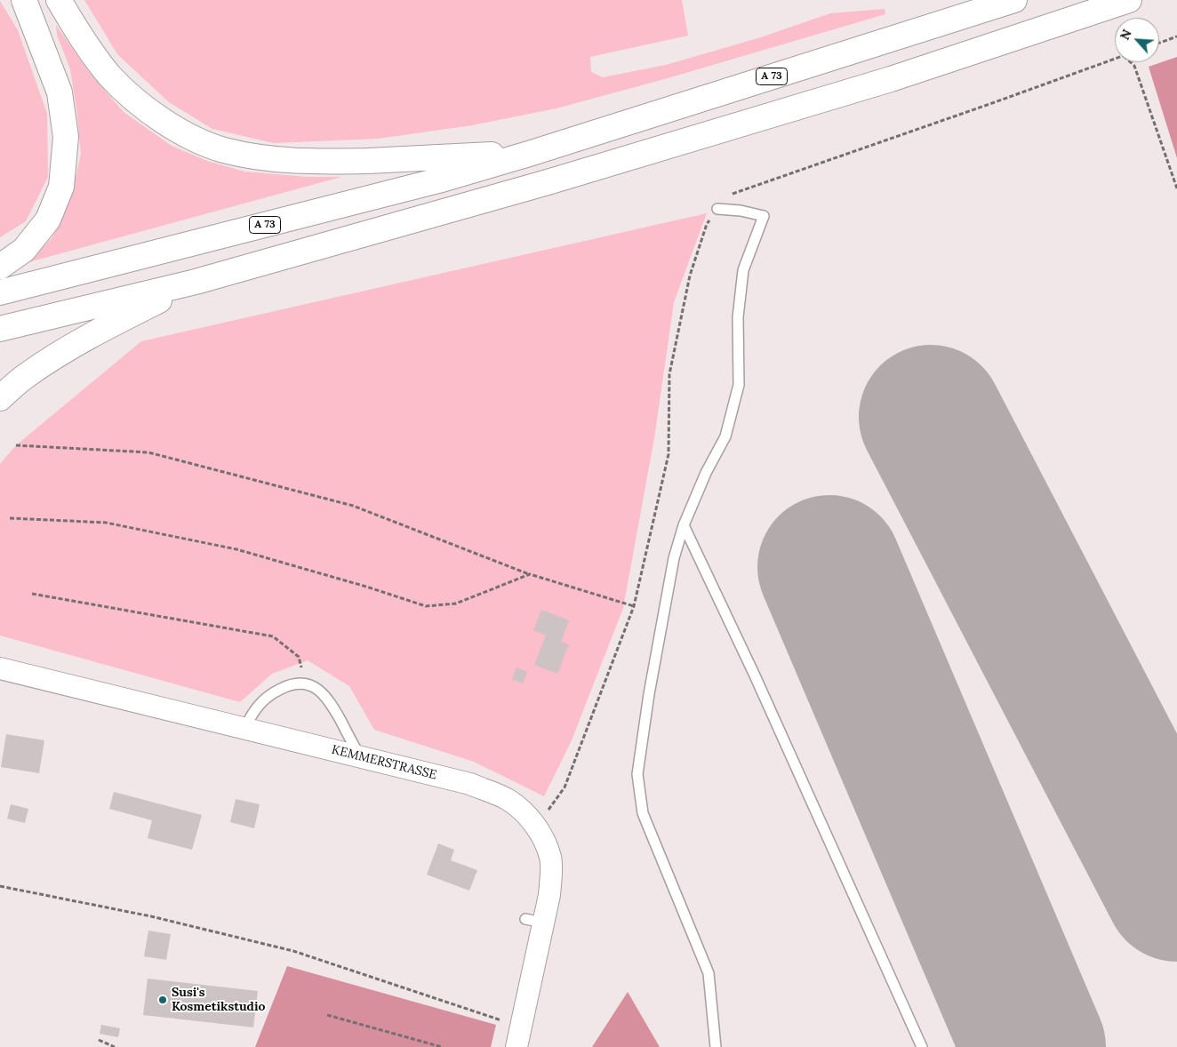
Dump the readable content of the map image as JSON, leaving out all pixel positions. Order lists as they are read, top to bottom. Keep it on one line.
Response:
{"streets":{"highway":["A 73"],"street":["KEMMERSTRASSE"]},"places":["Susi's Kosmetikstudio"],"north":"top left"}
